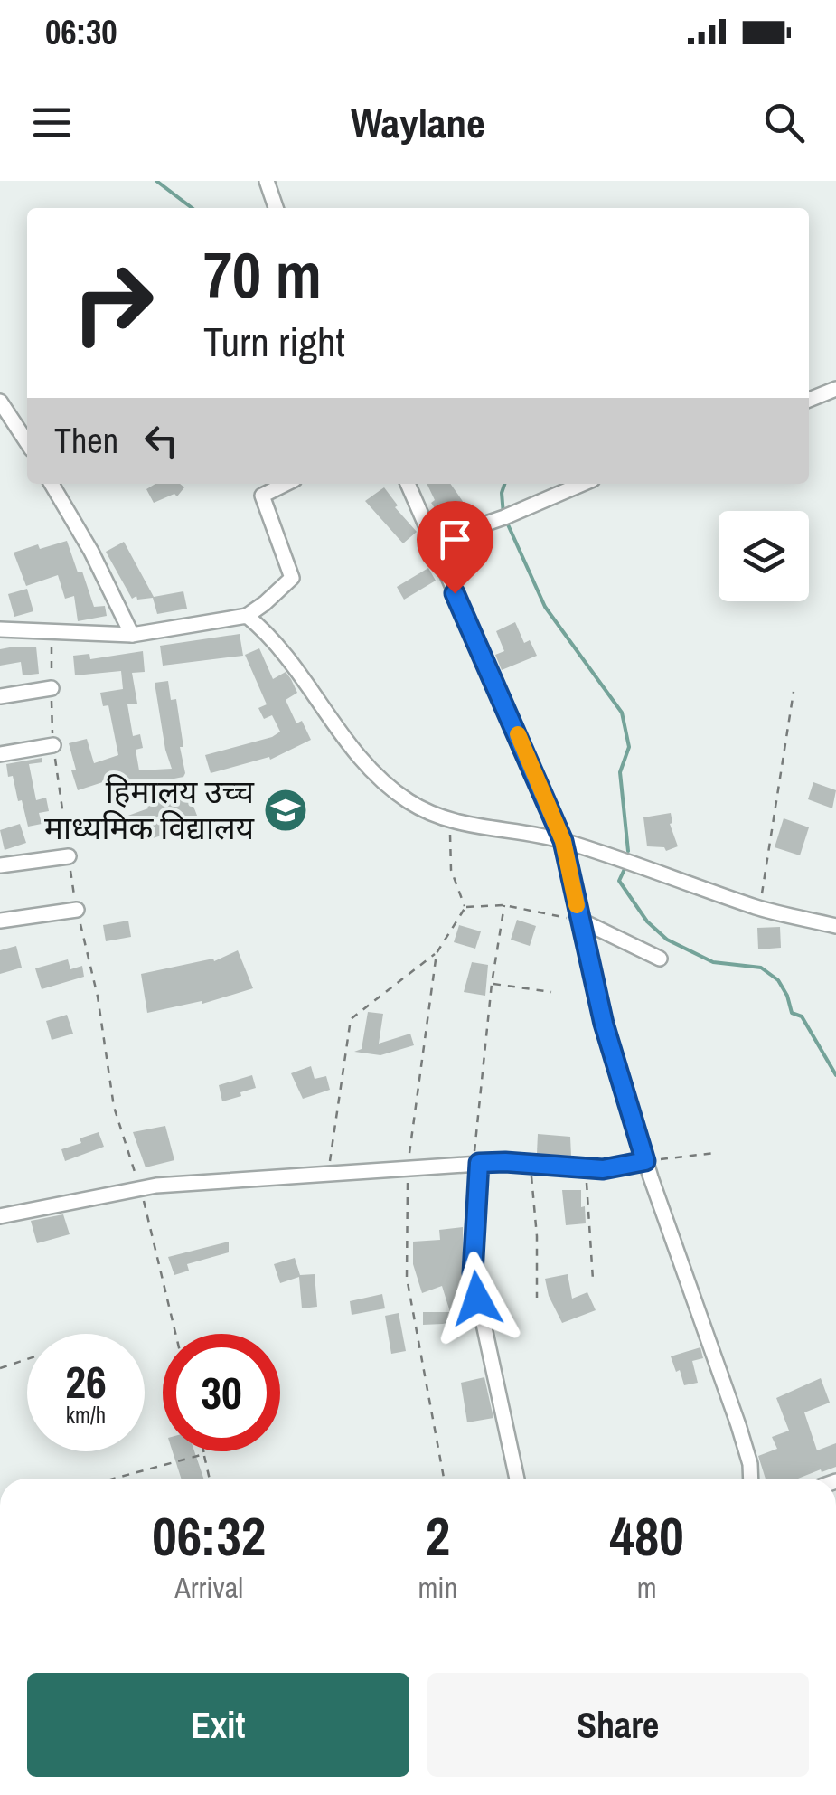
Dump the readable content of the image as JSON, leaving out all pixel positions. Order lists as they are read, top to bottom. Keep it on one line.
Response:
{"places":{"school or university":["हिमालय उच्च माध्यमिक विद्यालय"]},"page":{"status":"06:30","header":"Waylane","turn":["70 m","Turn right"],"then":"Then","speed":"26 km/h","limit":"30","eta":["06:32","Arrival","2","min","480","m"],"buttons":["Exit","Share"]}}
